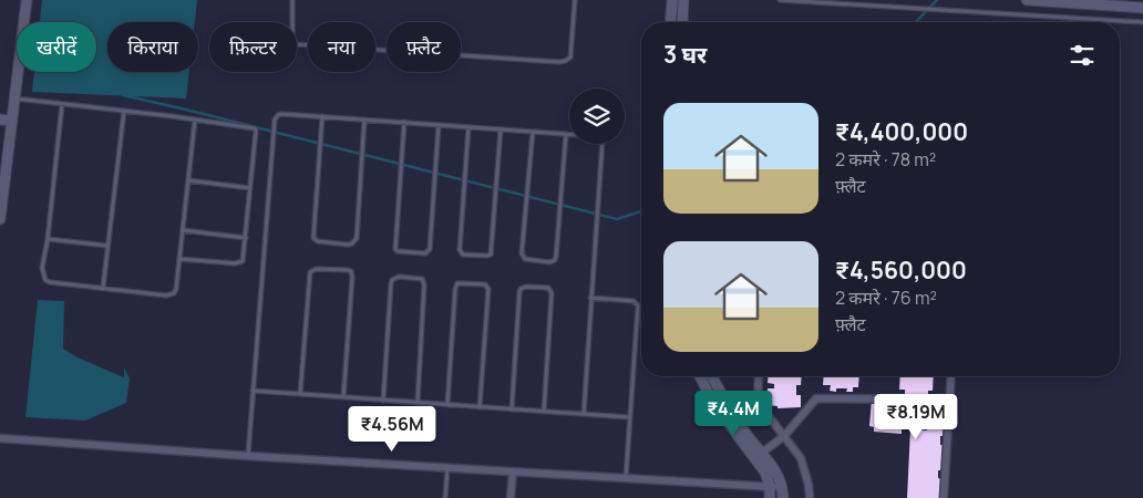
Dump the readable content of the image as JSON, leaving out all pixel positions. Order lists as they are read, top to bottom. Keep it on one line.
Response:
{"page":{"chip":["खरीदें","किराया","फ़िल्टर","नया","फ़्लैट"],"heading":"3 घर","list":[{"name":"₹4,400,000","note":"2 कमरे · 78 m² · फ़्लैट"},{"name":"₹4,560,000","note":"2 कमरे · 76 m² · फ़्लैट"}],"price":["₹4.4M","₹8.19M","₹4.56M"]}}
